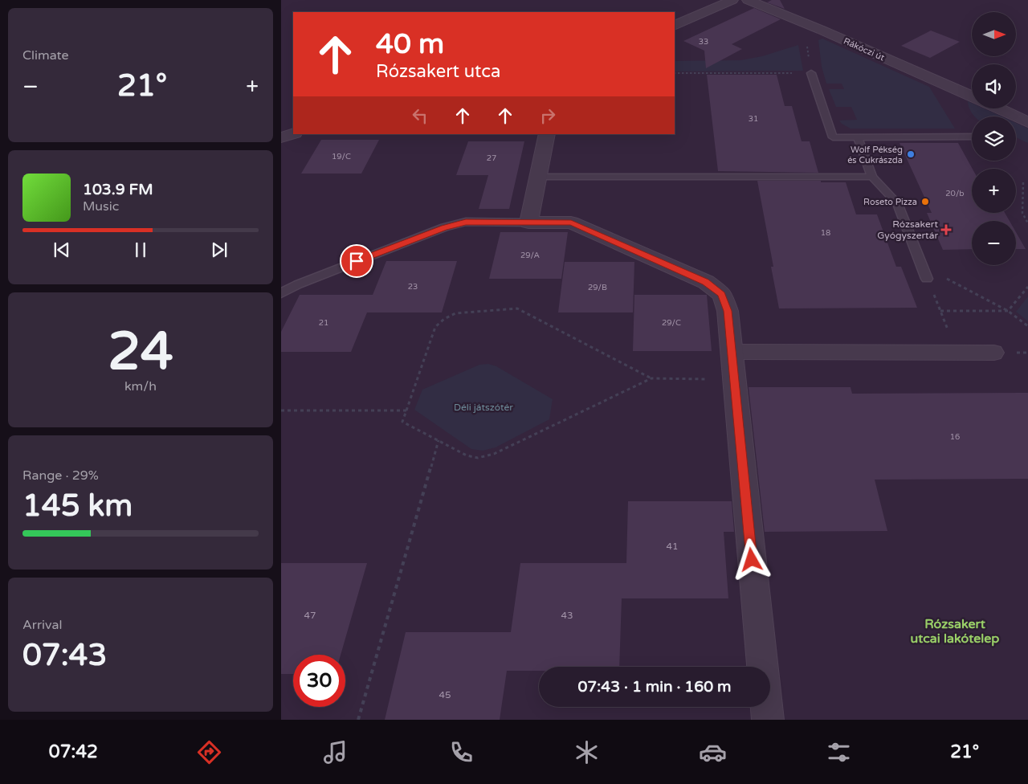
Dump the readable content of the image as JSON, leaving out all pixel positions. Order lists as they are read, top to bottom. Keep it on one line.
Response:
{"streets":{"street":["Rákóczi út"]},"districts":["Rózsakert utcai lakótelep"],"parks":["Déli játszótér"],"places":{"other":["Wolf Pékség és Cukrászda","Roseto Pizza"],"health":["Rózsakert Gyógyszertár"]},"house_numbers":["33","31","19/C","27","20/b","18","29/A","23","29/B","21","29/C","16","41","47","43","45"],"north":"right","page":{"tile":["Climate",["24","km/h"],["Range · 29%","145 km"],["Arrival","07:43"]],"map_buttons":["+","−"],"turn":["40 m","Rózsakert utca"],"heat":["−","21°","+"],"song":["103.9 FM","Music"],"limit":"30","trip":"07:43 · 1 min · 160 m","tabs":["07:42","21°"]}}
